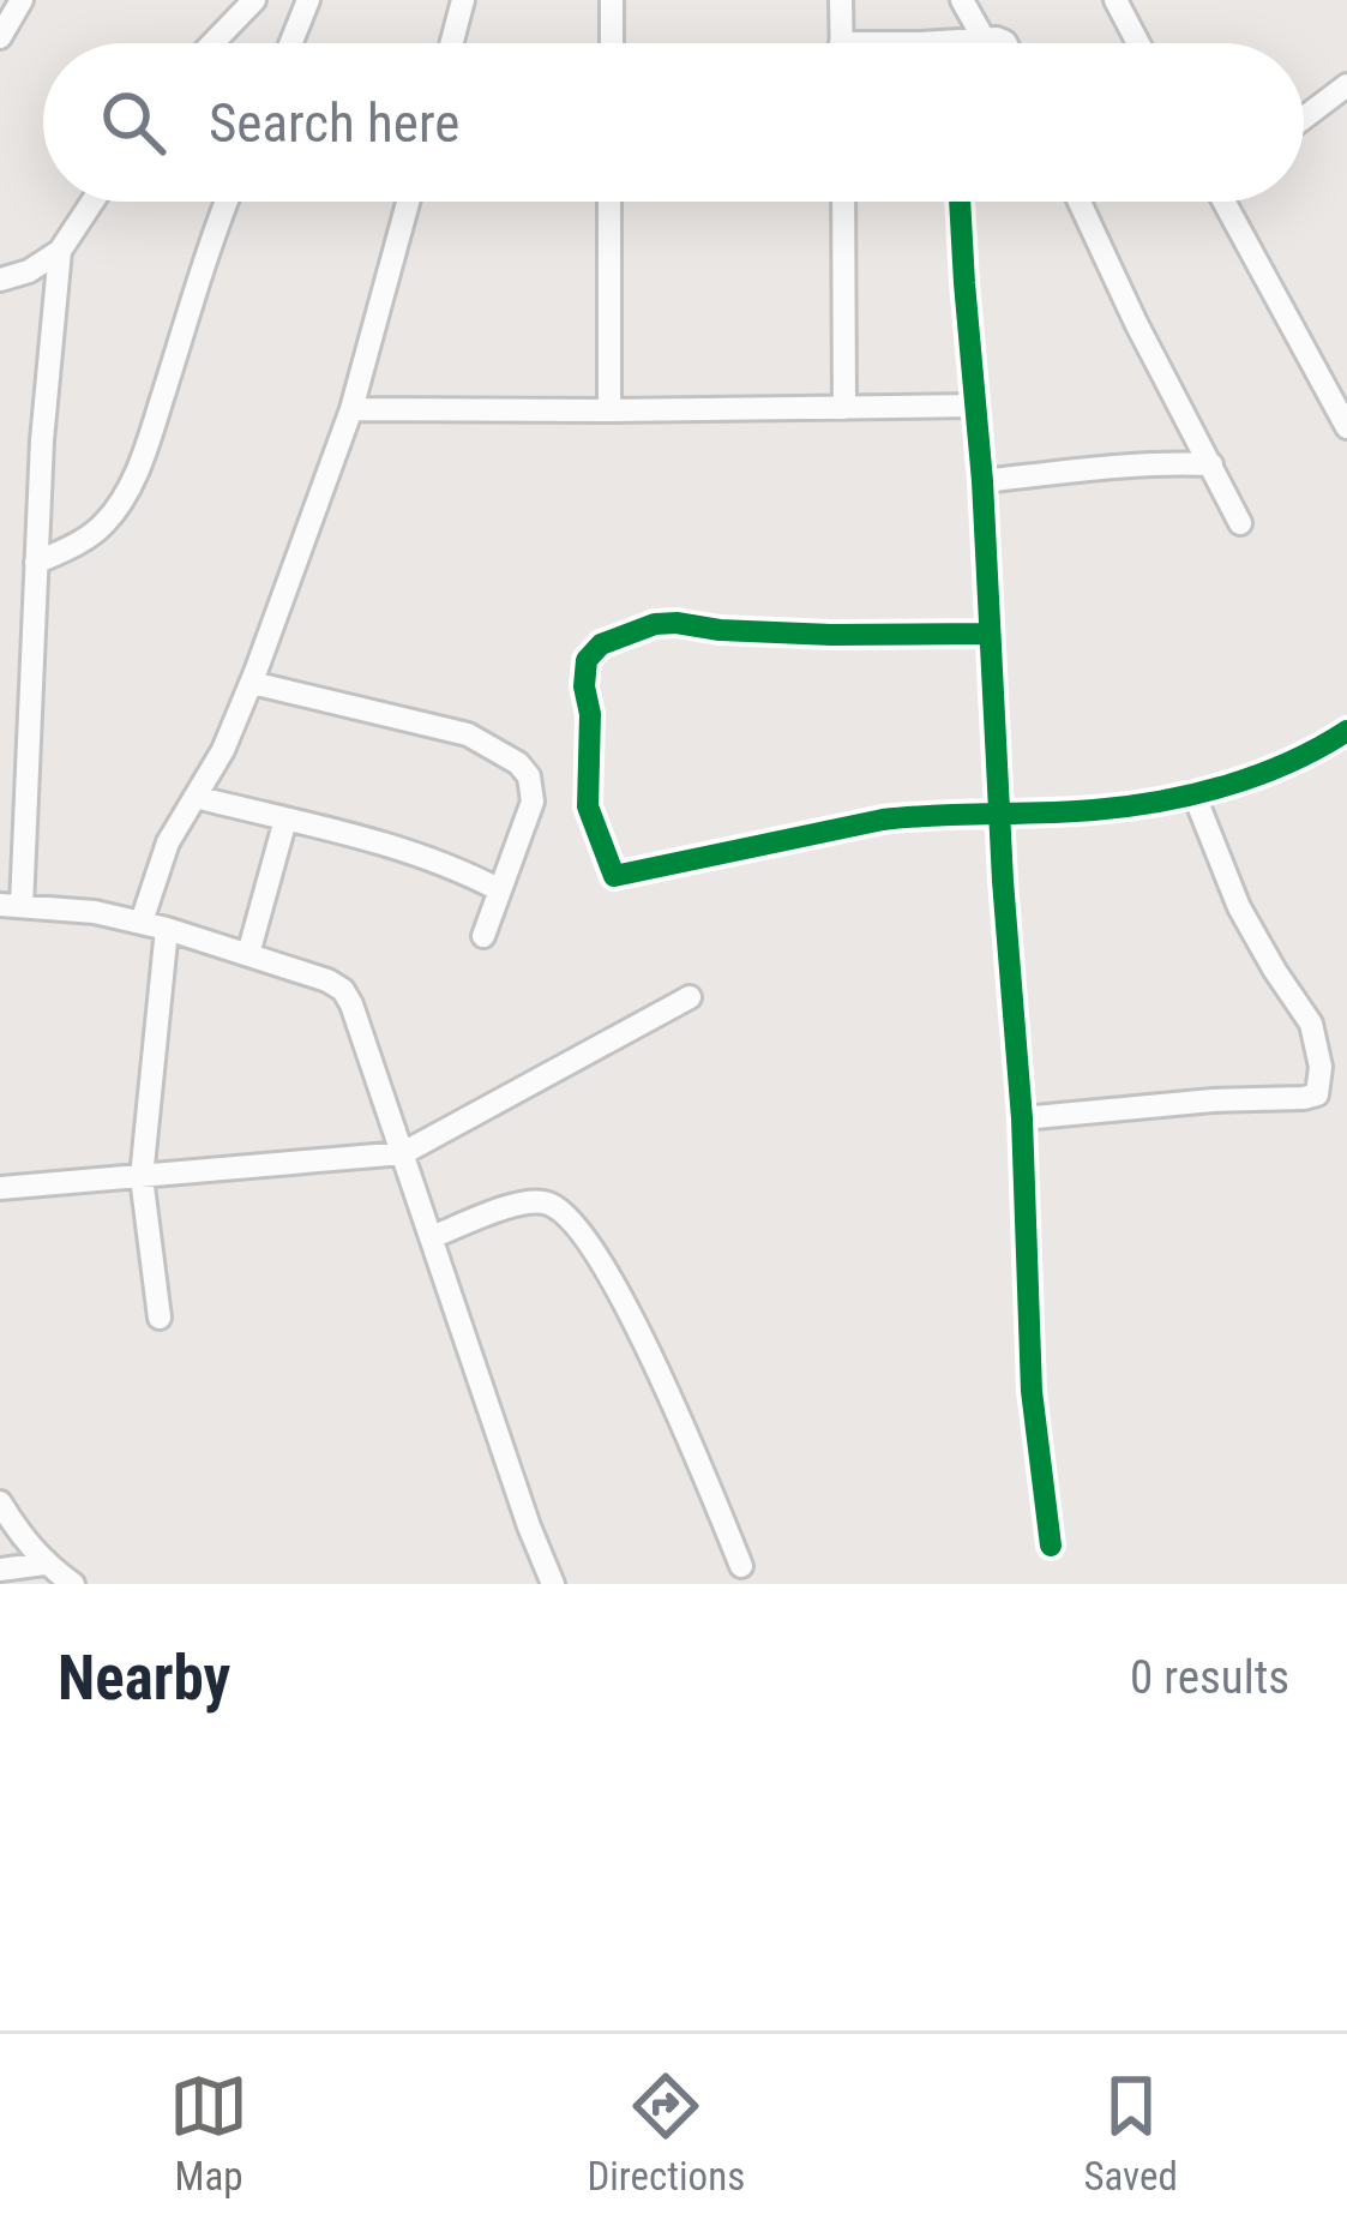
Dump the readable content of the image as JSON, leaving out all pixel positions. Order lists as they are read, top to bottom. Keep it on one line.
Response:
{"page":{"search":"Search here","heading":["Nearby","0 results"],"nav":["Map","Directions","Saved"]}}
